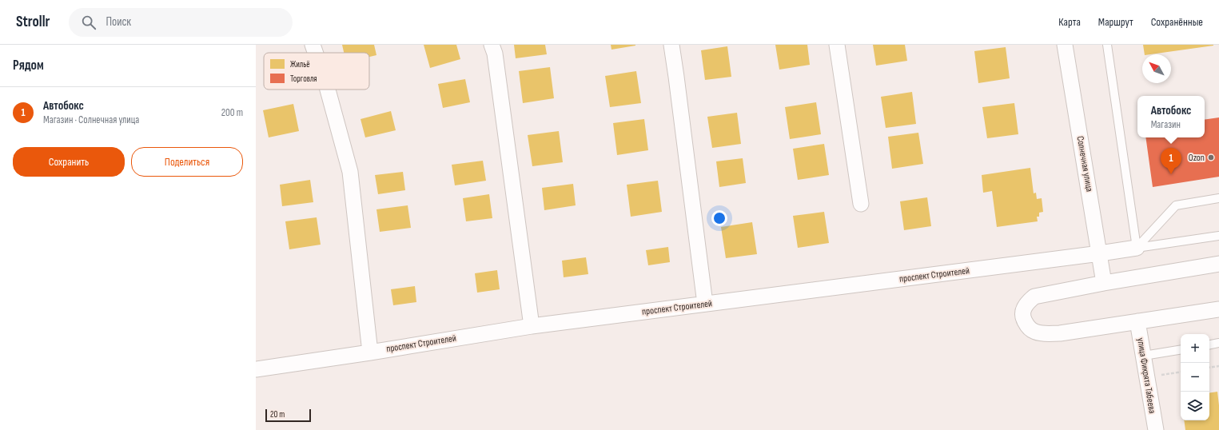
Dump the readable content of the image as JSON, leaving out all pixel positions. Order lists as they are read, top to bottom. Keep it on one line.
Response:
{"streets":{"street":["Солнечная улица","проспект Строителей","улица Фикрята Табеева"]},"crossings":[["Солнечная улица","проспект Строителей"]],"places":["Ozon"],"legend":["Жильё","Торговля"],"scale_bar":"20 m","north":"top left","page":{"header":"Strollr","search":"Поиск","nav":["Карта","Маршрут","Сохранённые"],"heading":"Рядом","list":[{"mark":"1","name":"Автобокс","note":"Магазин · Солнечная улица","value":"200 m"}],"popup":["Автобокс","Магазин"],"buttons":["Сохранить","Поделиться"],"pins":"1","map_buttons":["+","−"],"scale":"20 m"}}
